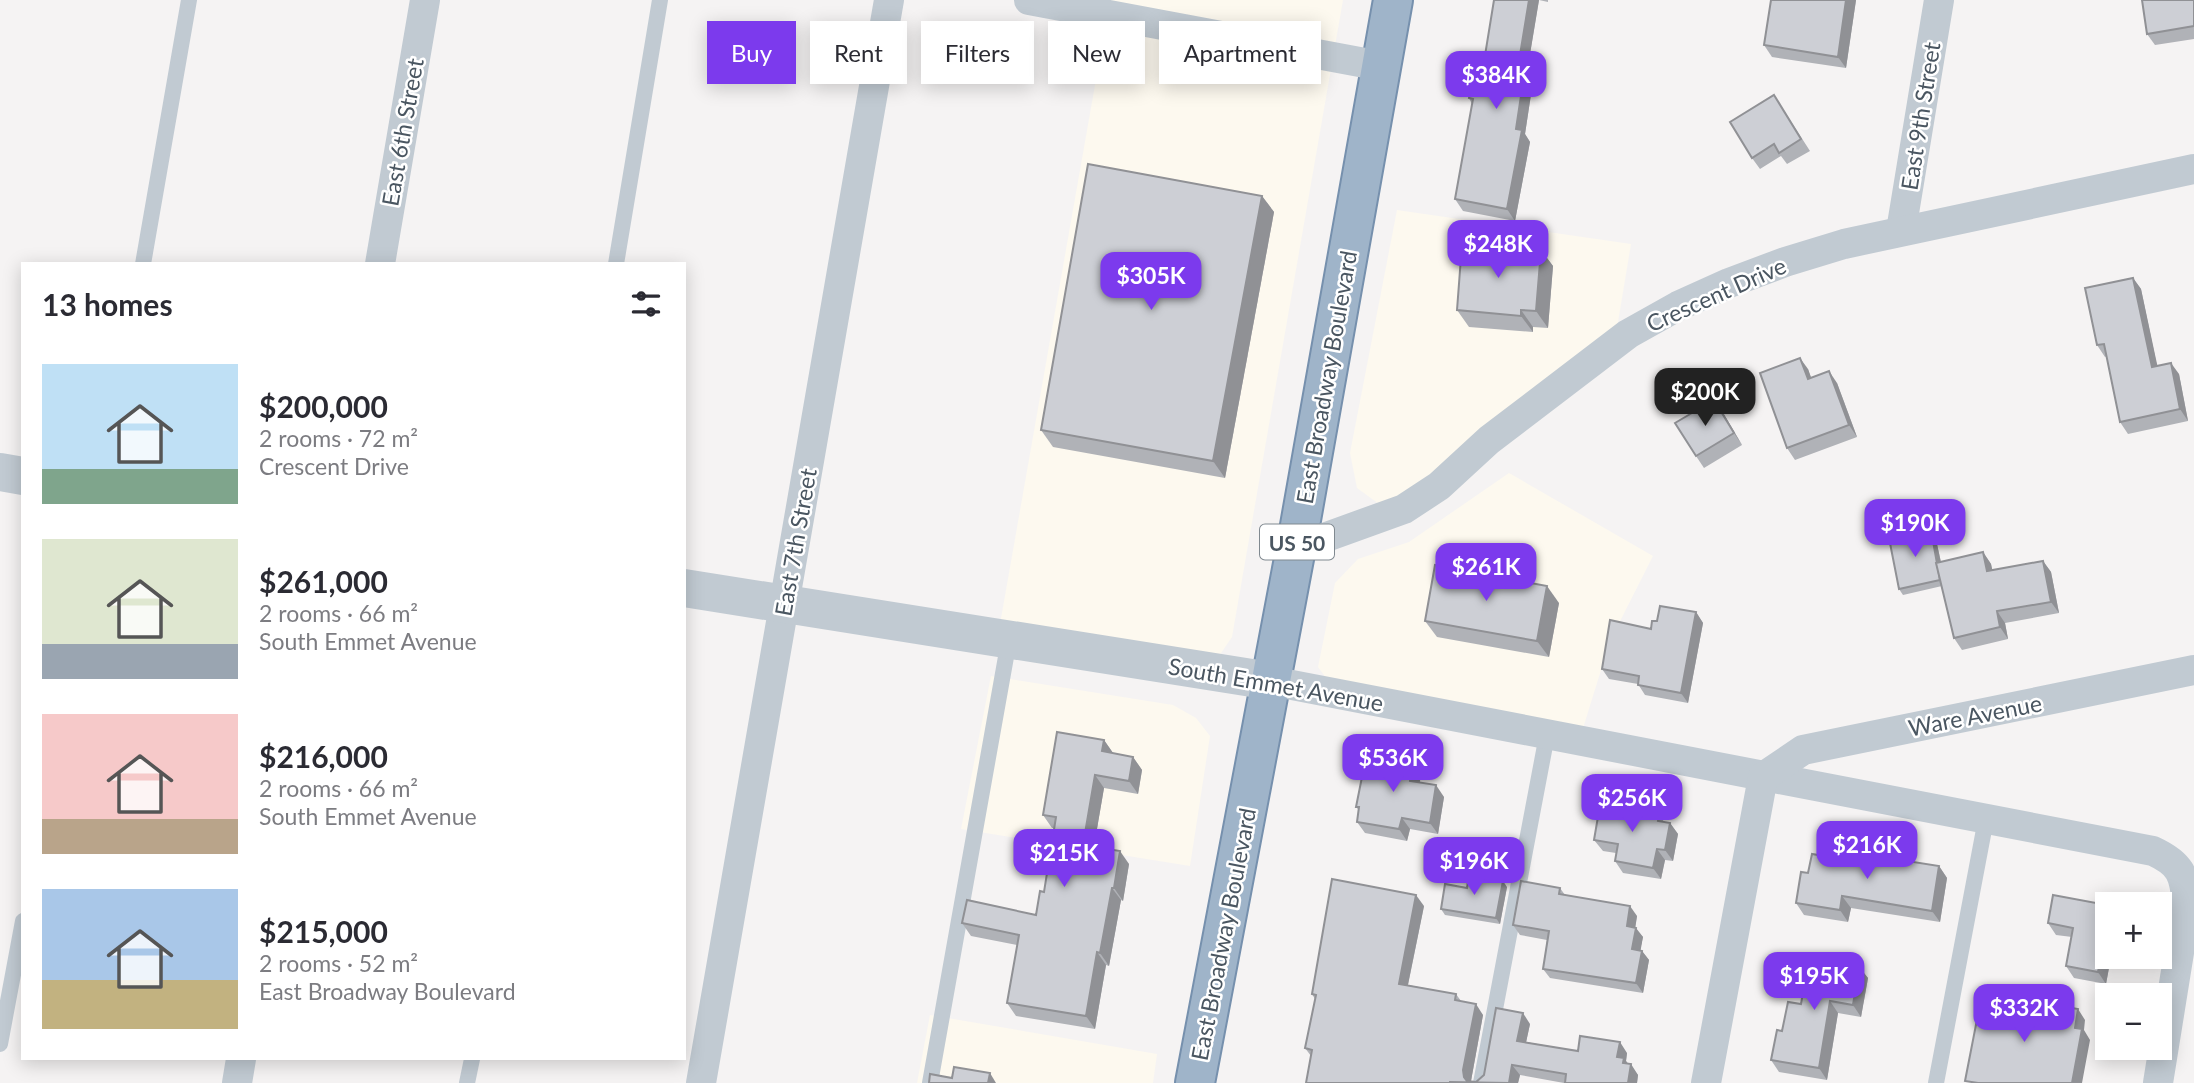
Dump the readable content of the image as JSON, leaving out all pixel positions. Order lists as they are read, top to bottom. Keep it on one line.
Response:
{"streets":{"highway":["East Broadway Boulevard","US 50"],"street":["East 9th Street","East 6th Street","Crescent Drive","East 7th Street","South Emmet Avenue","Ware Avenue"]},"crossings":[["East 9th Street","Crescent Drive"],["Crescent Drive","East Broadway Boulevard"],["East Broadway Boulevard","South Emmet Avenue"],["East 7th Street","South Emmet Avenue"],["South Emmet Avenue","Ware Avenue"]],"page":{"chip":["Buy","Rent","Filters","New","Apartment"],"price":["$384K","$248K","$305K","$200K","$190K","$261K","$536K","$256K","$216K","$215K","$196K","$195K","$332K"],"heading":"13 homes","list":[{"name":"$200,000","note":"2 rooms · 72 m² · Crescent Drive"},{"name":"$261,000","note":"2 rooms · 66 m² · South Emmet Avenue"},{"name":"$216,000","note":"2 rooms · 66 m² · South Emmet Avenue"},{"name":"$215,000","note":"2 rooms · 52 m² · East Broadway Boulevard"}],"map_buttons":["+","−"]}}
